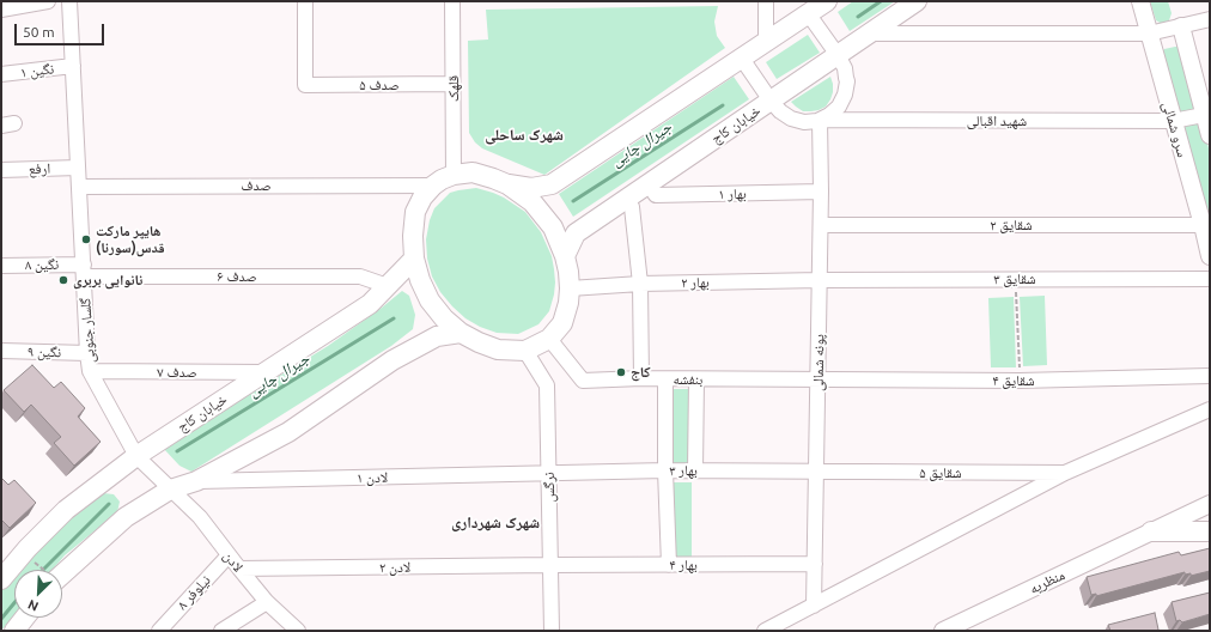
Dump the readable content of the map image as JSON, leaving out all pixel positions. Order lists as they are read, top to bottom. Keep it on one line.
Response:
{"streets":{"main road":["خیابان کاج","منظریه"],"street":["نگین ۱","صدف ۵","قلهک","شهید اقبالی","سرو شمالی","ارفع","صدف","بهار ۱","شقایق ۲","نگین ۸","صدف ۶","شقایق ۳","بهار ۲","گلسار جنوبی","نگین ۹","پونه شمالی","صدف ۷","بنفشه","شقایق ۴","بهار ۳","شقایق ۵","لادن ۱","نرگس","لادن","بهار ۴","لادن ۲","نیلوفر ۸"]},"crossings":[["نگین ۱","گلسار جنوبی"],["صدف ۵","قلهک"],["قلهک","خیابان کاج"],["قلهک","صدف"],["قلهک","بهار ۲"],["قلهک","بنفشه"],["قلهک","نرگس"],["شهید اقبالی","خیابان کاج"],["شهید اقبالی","سرو شمالی"],["شهید اقبالی","پونه شمالی"],["خیابان کاج","صدف"],["خیابان کاج","بهار ۱"],["خیابان کاج","صدف ۶"],["خیابان کاج","بهار ۲"],["خیابان کاج","گلسار جنوبی"],["خیابان کاج","صدف ۷"],["خیابان کاج","بنفشه"],["خیابان کاج","نرگس"],["سرو شمالی","شقایق ۲"],["ارفع","گلسار جنوبی"],["صدف","بهار ۲"],["صدف","گلسار جنوبی"],["صدف","بنفشه"],["صدف","نرگس"],["بهار ۱","پونه شمالی"],["شقایق ۲","پونه شمالی"],["نگین ۸","صدف ۶"],["نگین ۸","گلسار جنوبی"],["صدف ۶","گلسار جنوبی"],["شقایق ۳","بهار ۲"],["شقایق ۳","پونه شمالی"],["بهار ۲","پونه شمالی"],["بهار ۲","بنفشه"],["بهار ۲","نرگس"],["گلسار جنوبی","نگین ۹"],["گلسار جنوبی","صدف ۷"],["گلسار جنوبی","لادن"],["پونه شمالی","بنفشه"],["پونه شمالی","شقایق ۴"],["پونه شمالی","بهار ۳"],["پونه شمالی","شقایق ۵"],["پونه شمالی","بهار ۴"],["بنفشه","شقایق ۴"],["بنفشه","نرگس"],["بهار ۳","شقایق ۵"],["بهار ۳","لادن ۱"],["بهار ۳","نرگس"],["لادن ۱","نرگس"],["نرگس","بهار ۴"],["نرگس","لادن ۲"],["لادن","لادن ۲"],["لادن","نیلوفر ۸"],["بهار ۴","لادن ۲"]],"districts":["شهرک ساحلی","شهرک شهرداری"],"water":["جیرال چایی"],"places":["هایپر مارکت قدس(سورنا)","نانوایی بربری","کاج"],"scale_bar":"50 m","north":"bottom left"}
